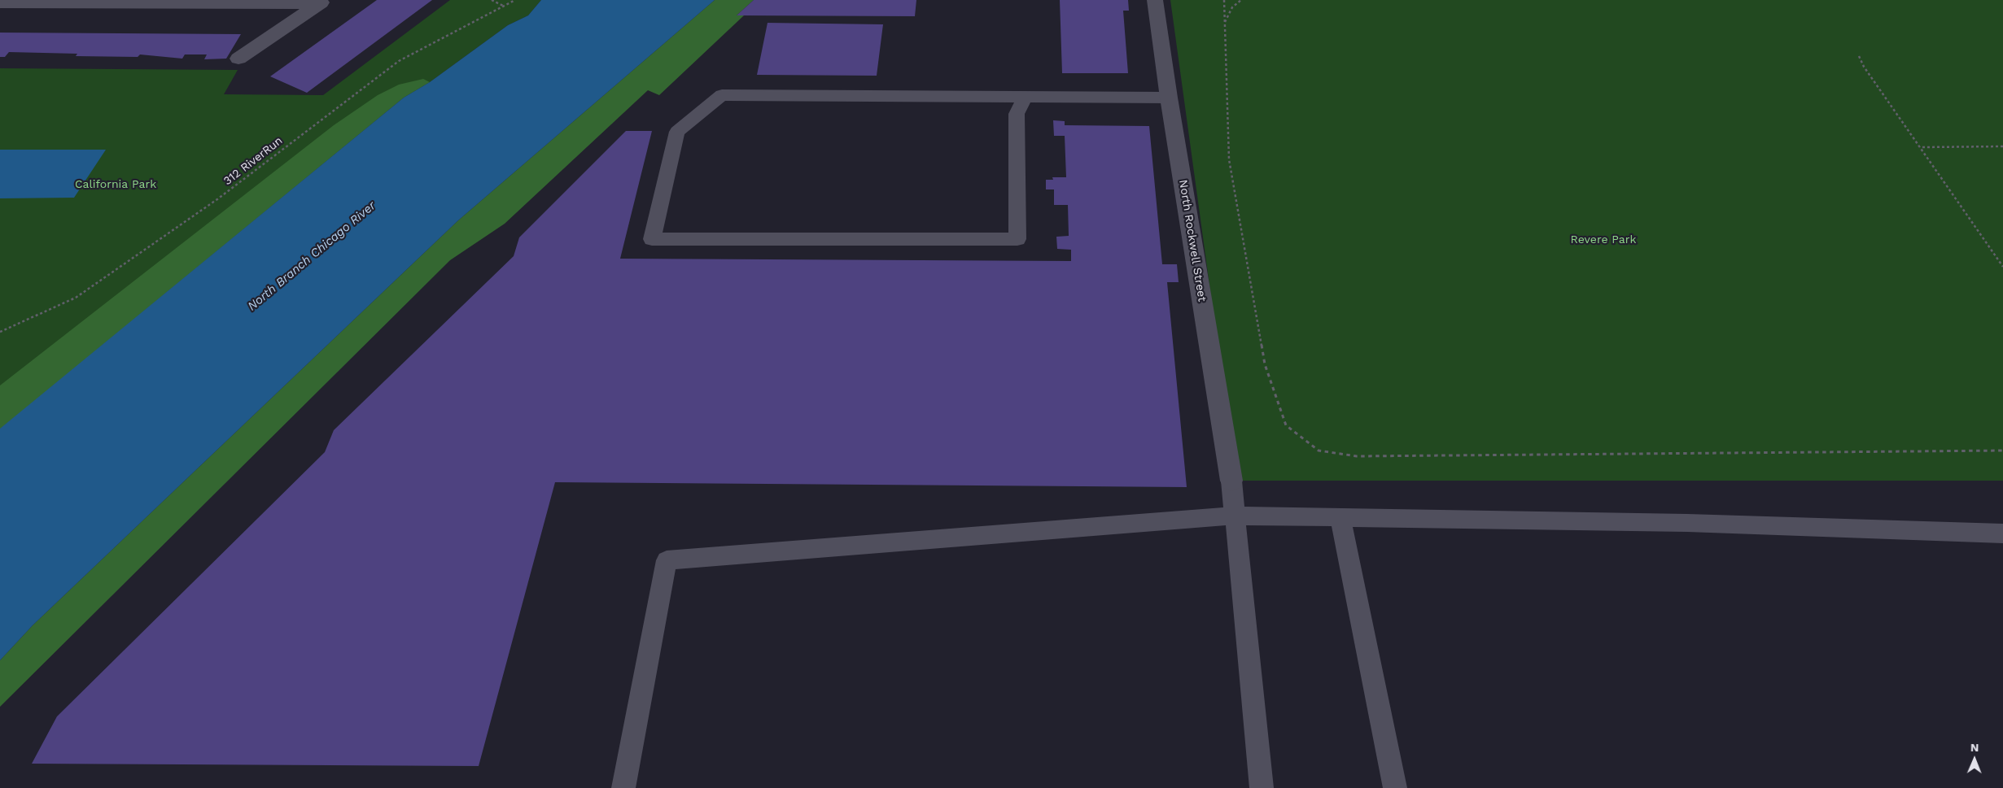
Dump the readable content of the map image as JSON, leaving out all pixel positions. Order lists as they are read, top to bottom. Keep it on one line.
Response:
{"streets":{"street":["North Rockwell Street"],"path":["312 RiverRun"]},"water":["North Branch Chicago River"],"parks":["California Park","Revere Park"],"north":"top"}
